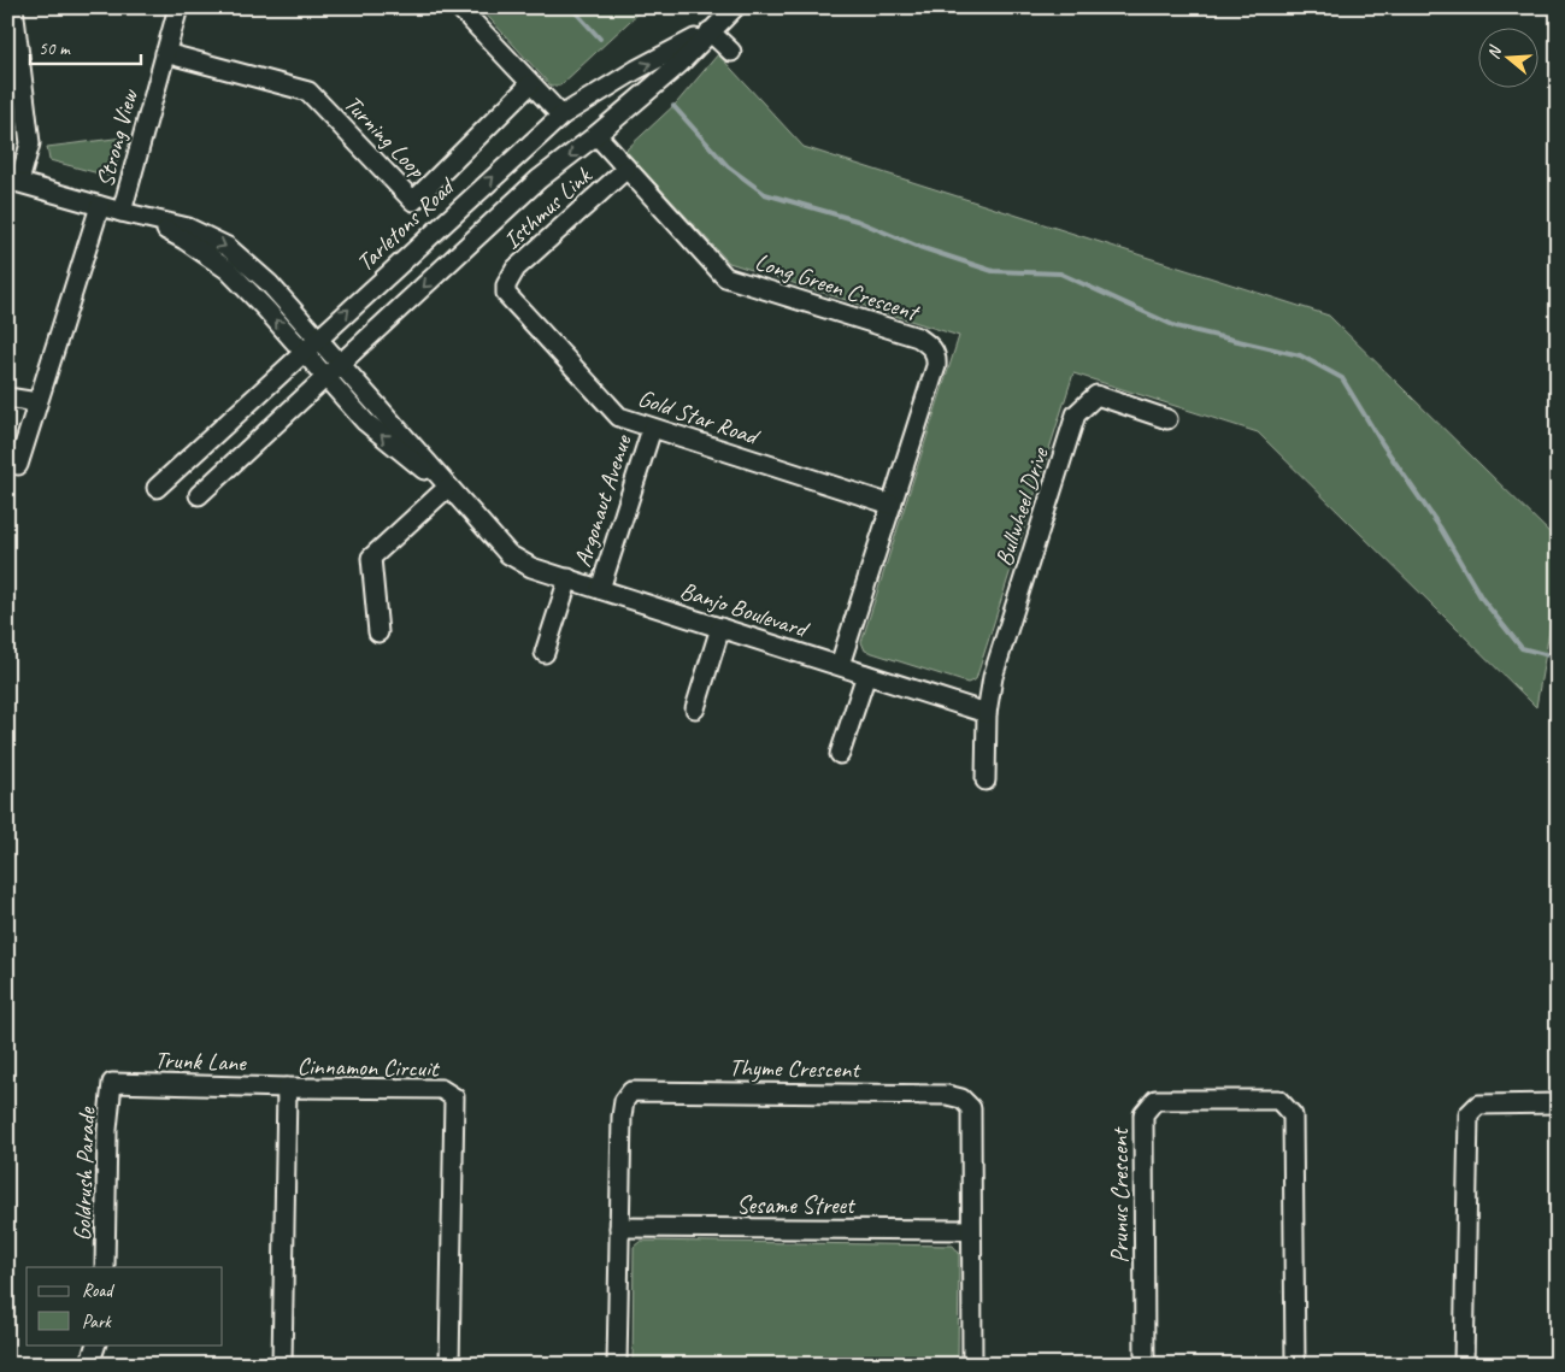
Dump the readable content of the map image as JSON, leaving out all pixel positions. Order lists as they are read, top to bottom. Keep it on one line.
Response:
{"streets":{"street":["Turning Loop","Strong View","Isthmus Link","Tarletons Road","Long Green Crescent","Gold Star Road","Argonaut Avenue","Bullwheel Drive","Banjo Boulevard","Trunk Lane","Cinnamon Circuit","Thyme Crescent","Goldrush Parade","Prunus Crescent","Sesame Street"]},"crossings":[["Turning Loop","Strong View"],["Isthmus Link","Long Green Crescent"],["Isthmus Link","Gold Star Road"],["Tarletons Road","Long Green Crescent"],["Tarletons Road","Banjo Boulevard"],["Long Green Crescent","Gold Star Road"],["Long Green Crescent","Banjo Boulevard"],["Gold Star Road","Argonaut Avenue"],["Argonaut Avenue","Banjo Boulevard"],["Bullwheel Drive","Banjo Boulevard"],["Trunk Lane","Cinnamon Circuit"],["Trunk Lane","Goldrush Parade"],["Thyme Crescent","Sesame Street"]],"legend":["Road","Park"],"scale_bar":"50 m","north":"left"}
